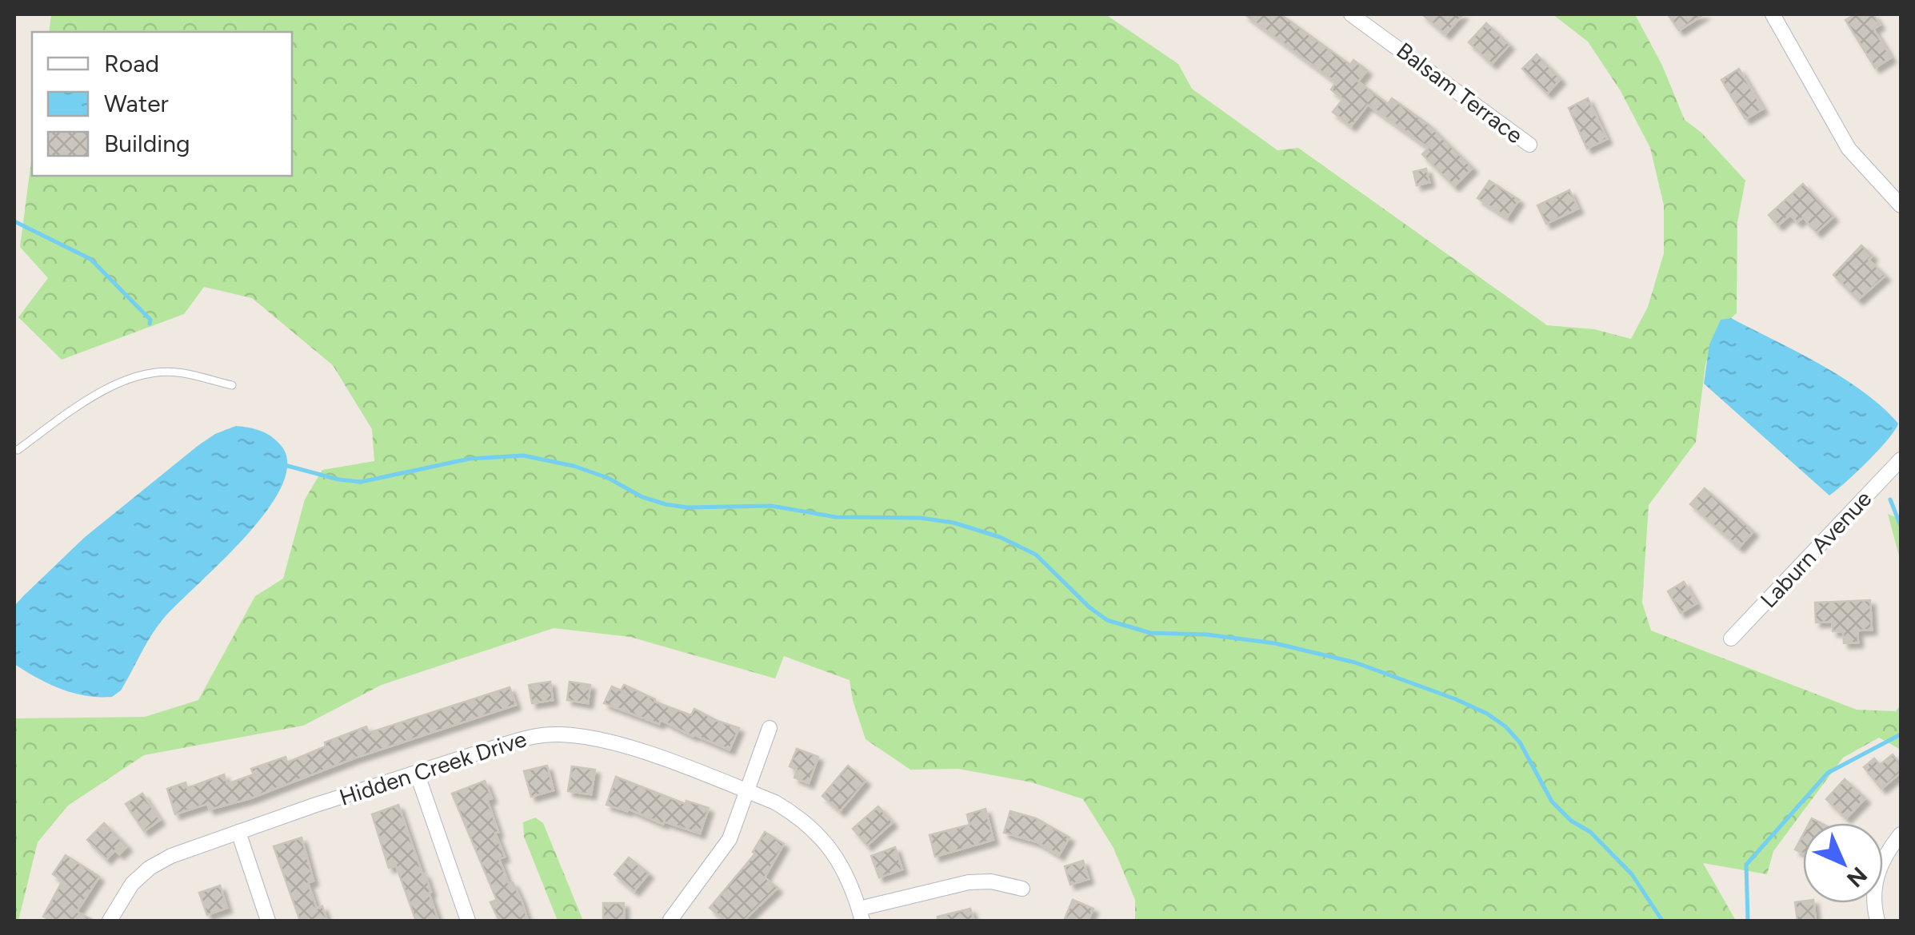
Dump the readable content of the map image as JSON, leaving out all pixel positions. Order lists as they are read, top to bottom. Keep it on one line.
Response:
{"streets":{"street":["Balsam Terrace","Laburn Avenue","Hidden Creek Drive"]},"legend":["Road","Water","Building"],"north":"bottom right"}
